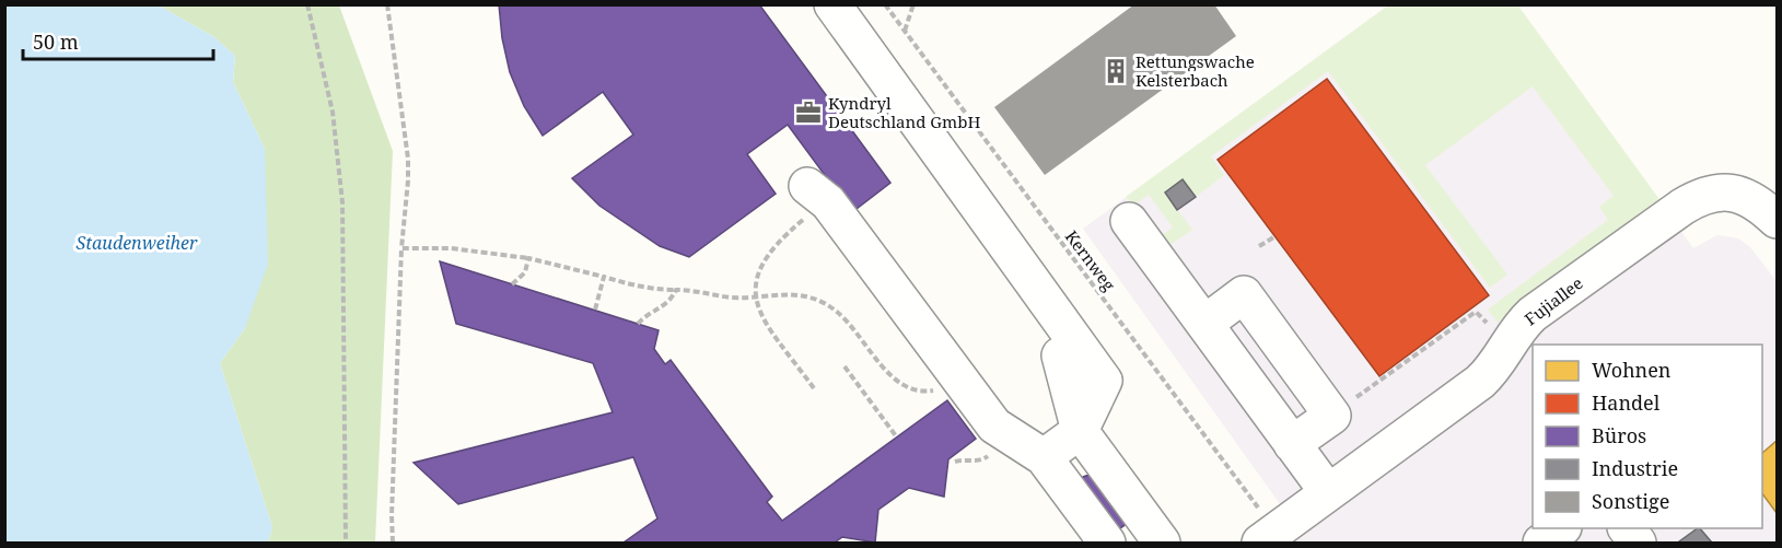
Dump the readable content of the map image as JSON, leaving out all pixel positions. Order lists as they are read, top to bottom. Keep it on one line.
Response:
{"streets":{"street":["Fujiallee"],"path":["Kernweg"]},"crossings":[["Kernweg","Fujiallee"]],"water":["Staudenweiher"],"places":{"building":["Rettungswache Kelsterbach"],"office":["Kyndryl Deutschland GmbH"]},"legend":["Wohnen","Handel","Büros","Industrie","Sonstige"],"scale_bar":"50 m"}
